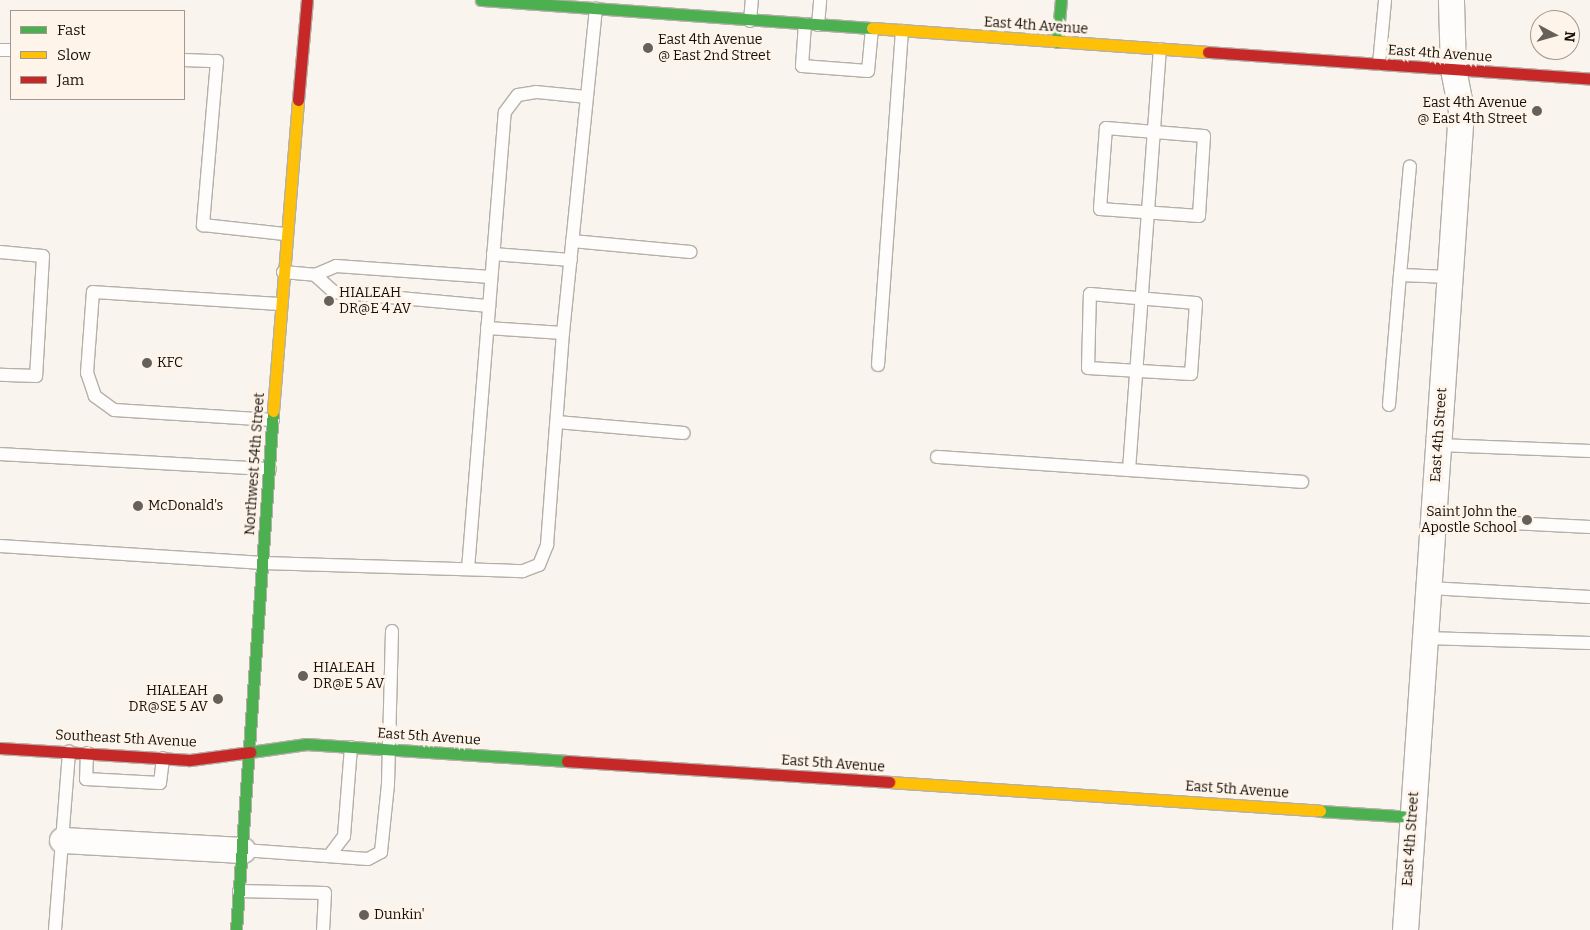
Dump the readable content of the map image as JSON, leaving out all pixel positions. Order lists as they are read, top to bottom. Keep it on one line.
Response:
{"streets":{"main road":["East 4th Avenue","Northwest 54th Street","East 5th Avenue","Southeast 5th Avenue"],"street":["East 4th Street"]},"crossings":[["East 4th Avenue","East 4th Street"],["East 4th Street","East 5th Avenue"],["Northwest 54th Street","East 5th Avenue"],["Northwest 54th Street","Southeast 5th Avenue"],["East 5th Avenue","Southeast 5th Avenue"]],"places":["East 4th Avenue @ East 2nd Street","East 4th Avenue @ East 4th Street","HIALEAH DR@E 4 AV","KFC","McDonald's","Saint John the Apostle School","HIALEAH DR@E 5 AV","HIALEAH DR@SE 5 AV","Dunkin'"],"legend":["Fast","Slow","Jam"],"north":"right"}
